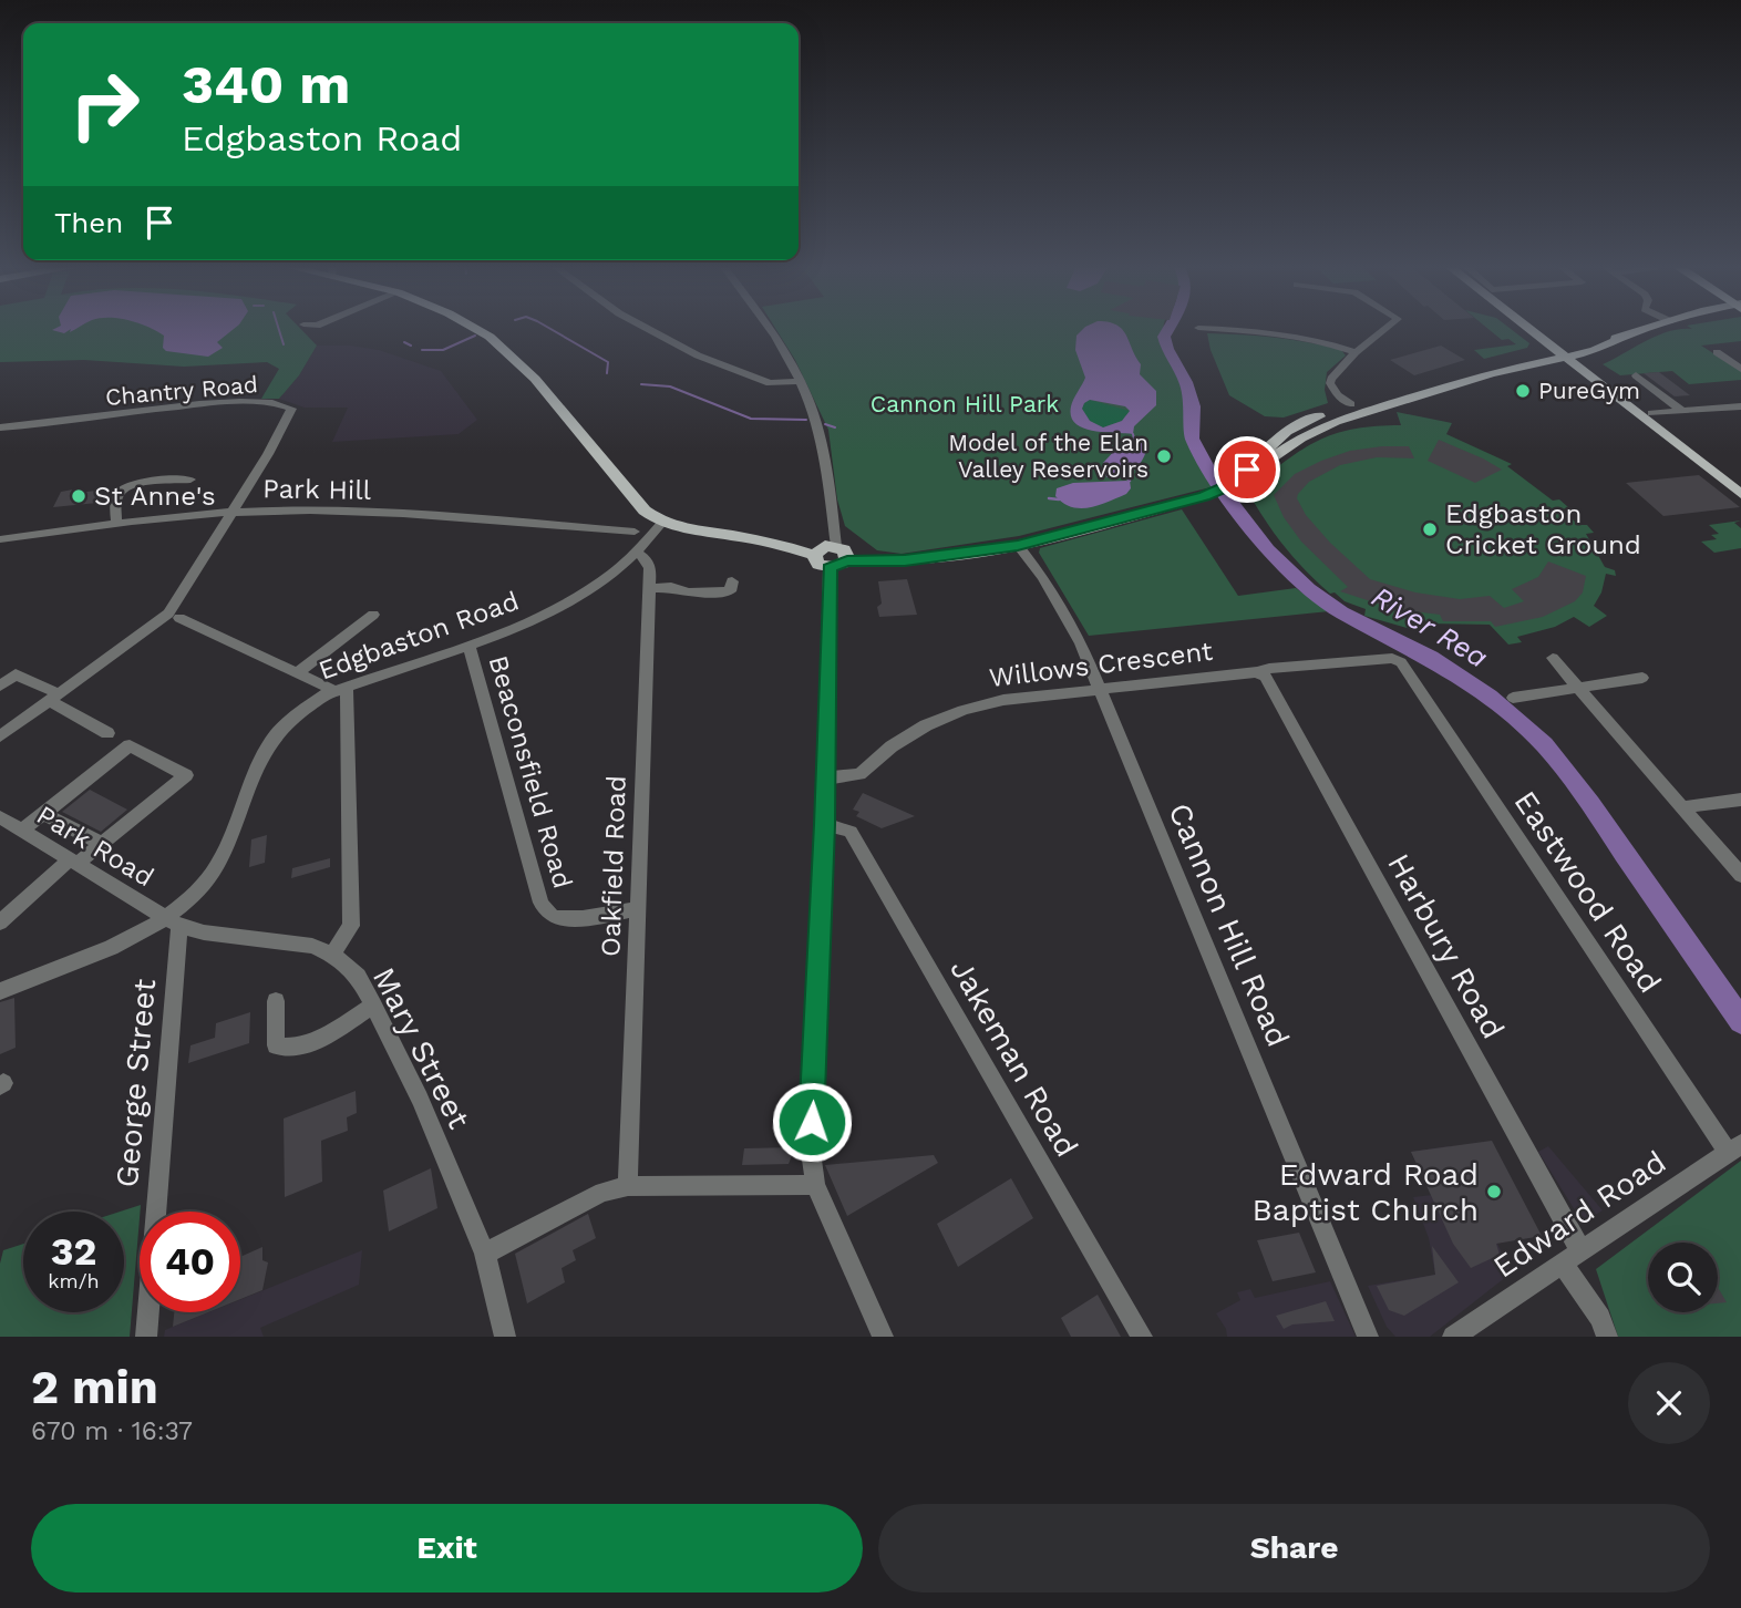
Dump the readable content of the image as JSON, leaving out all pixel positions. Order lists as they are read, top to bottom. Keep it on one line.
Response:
{"streets":{"street":["Chantry Road","Park Hill","Edgbaston Road","Willows Crescent","Beaconsfield Road","Park Road","Oakfield Road","Eastwood Road","Cannon Hill Road","Harbury Road","Mary Street","Jakeman Road","George Street","Edward Road"]},"crossings":[["Chantry Road","Park Hill"],["Edgbaston Road","Beaconsfield Road"],["Edgbaston Road","Park Road"],["Edgbaston Road","Oakfield Road"],["Edgbaston Road","Mary Street"],["Edgbaston Road","George Street"],["Willows Crescent","Eastwood Road"],["Willows Crescent","Cannon Hill Road"],["Willows Crescent","Harbury Road"],["Beaconsfield Road","Oakfield Road"],["Park Road","Mary Street"],["Park Road","George Street"],["Eastwood Road","Edward Road"],["Harbury Road","Edward Road"],["Mary Street","George Street"]],"water":["River Rea"],"parks":["Cannon Hill Park"],"places":["PureGym","Model of the Elan Valley Reservoirs","St Anne's","Edgbaston Cricket Ground","Edward Road Baptist Church"],"page":{"turn":["340 m","Edgbaston Road"],"then":"Then","speed":"32 km/h","limit":"40","heading":["2 min","670 m · 16:37"],"buttons":["Exit","Share"]}}
